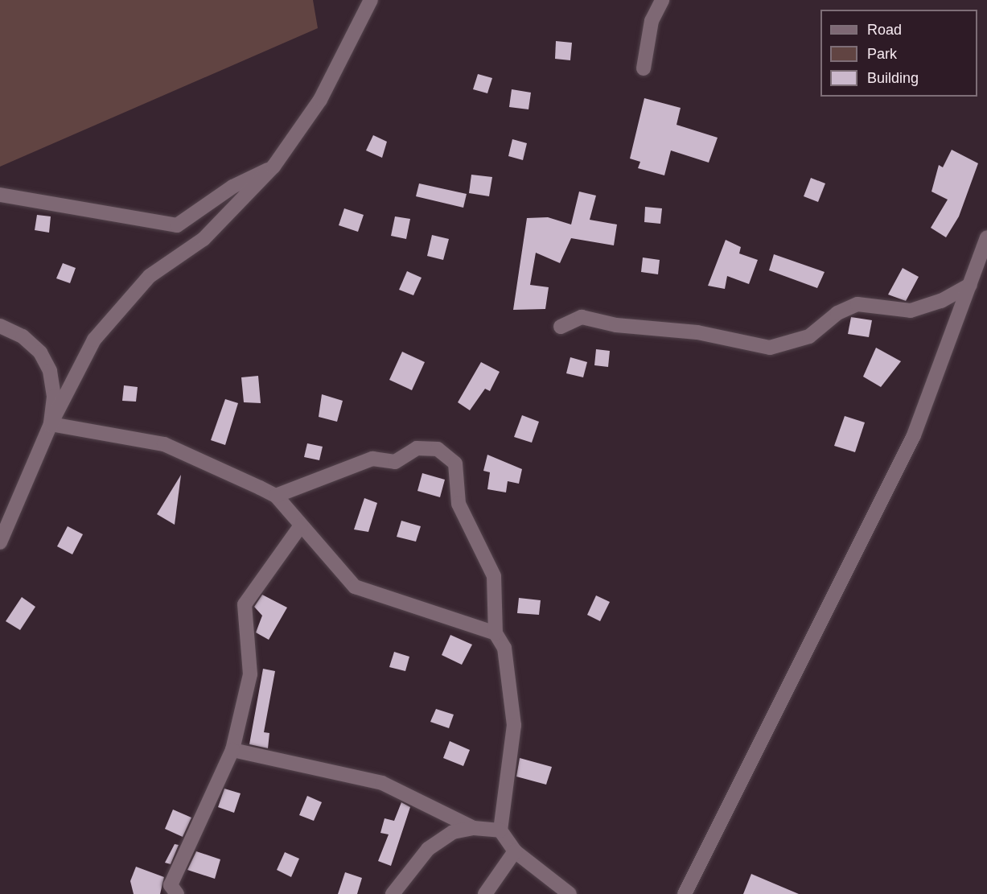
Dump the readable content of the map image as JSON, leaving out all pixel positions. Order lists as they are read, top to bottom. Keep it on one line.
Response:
{"legend":["Road","Park","Building"]}
